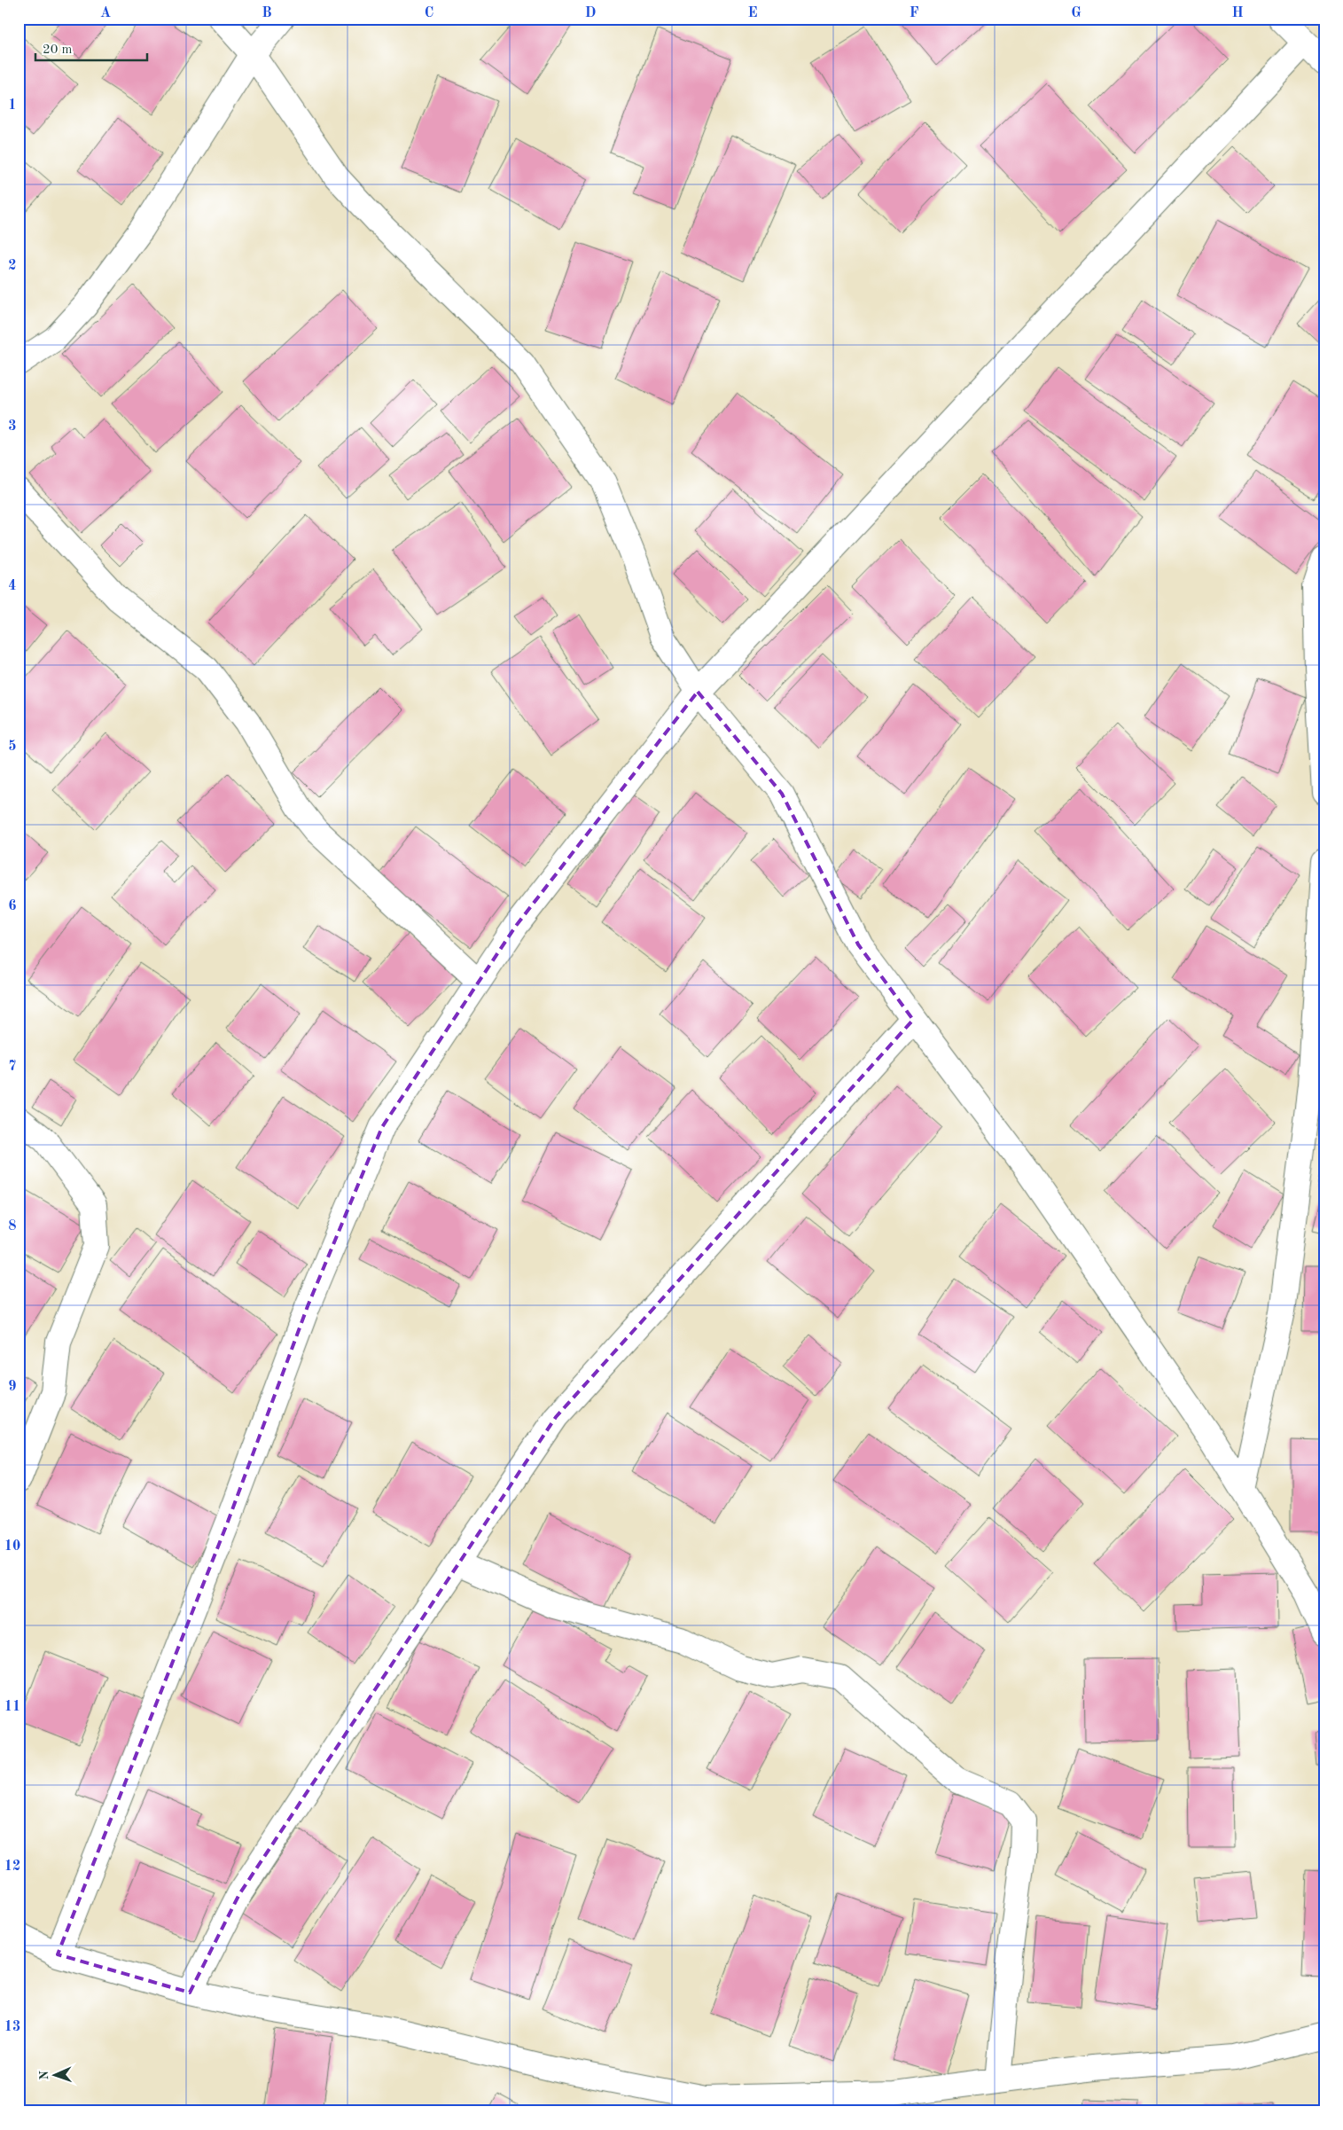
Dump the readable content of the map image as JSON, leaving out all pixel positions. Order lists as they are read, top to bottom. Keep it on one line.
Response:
{"scale_bar":"20 m","north":"left","grid":{"columns":["A","B","C","D","E","F","G","H"],"rows":["1","2","3","4","5","6","7","8","9","10","11","12","13"]}}
